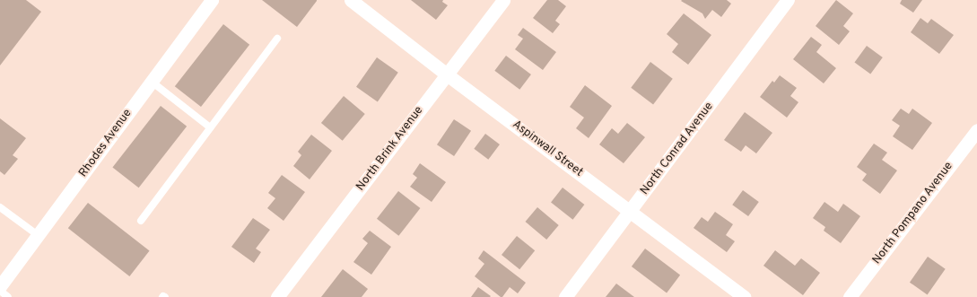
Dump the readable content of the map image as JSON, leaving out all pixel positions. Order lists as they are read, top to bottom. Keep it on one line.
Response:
{"streets":{"street":["Rhodes Avenue","North Brink Avenue","Aspinwall Street","North Conrad Avenue","North Pompano Avenue"]},"crossings":[["North Brink Avenue","Aspinwall Street"],["Aspinwall Street","North Conrad Avenue"]]}
